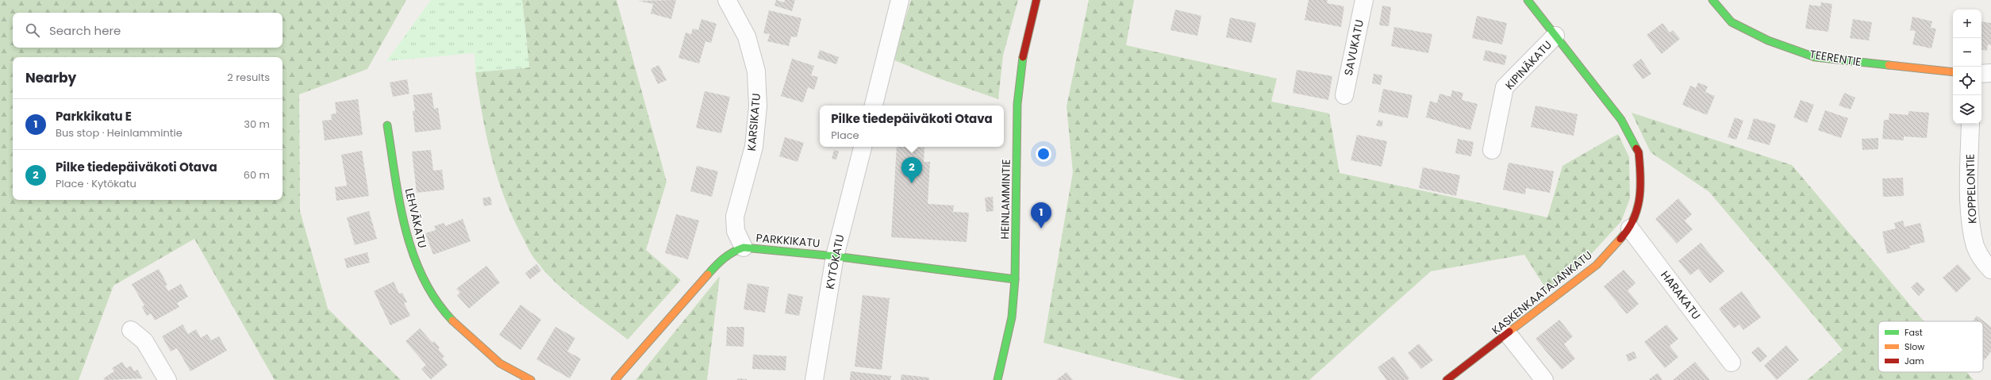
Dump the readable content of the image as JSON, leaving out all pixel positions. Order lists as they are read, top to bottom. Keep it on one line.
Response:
{"streets":{"street":["SAVUKATU","TEERENTIE","KIPINÄKATU","KARSIKATU","KOPPELONTIE","HEINLAMMINTIE","LEHVÄKATU","PARKKIKATU","KYTÖKATU","KASKENKAATAJANKATU","HARAKATU"]},"crossings":[["KIPINÄKATU","KASKENKAATAJANKATU"],["KARSIKATU","PARKKIKATU"],["HEINLAMMINTIE","PARKKIKATU"],["PARKKIKATU","KYTÖKATU"],["KASKENKAATAJANKATU","HARAKATU"]],"legend":["Fast","Slow","Jam"],"page":{"map_buttons":["+","−"],"search":"Search here","heading":["Nearby","2 results"],"list":[{"mark":"1","name":"Parkkikatu E","note":"Bus stop · Heinlammintie","value":"30 m"},{"mark":"2","name":"Pilke tiedepäiväkoti Otava","note":"Place · Kytökatu","value":"60 m"}],"popup":["Pilke tiedepäiväkoti Otava","Place"],"pins":["2","1"]}}
